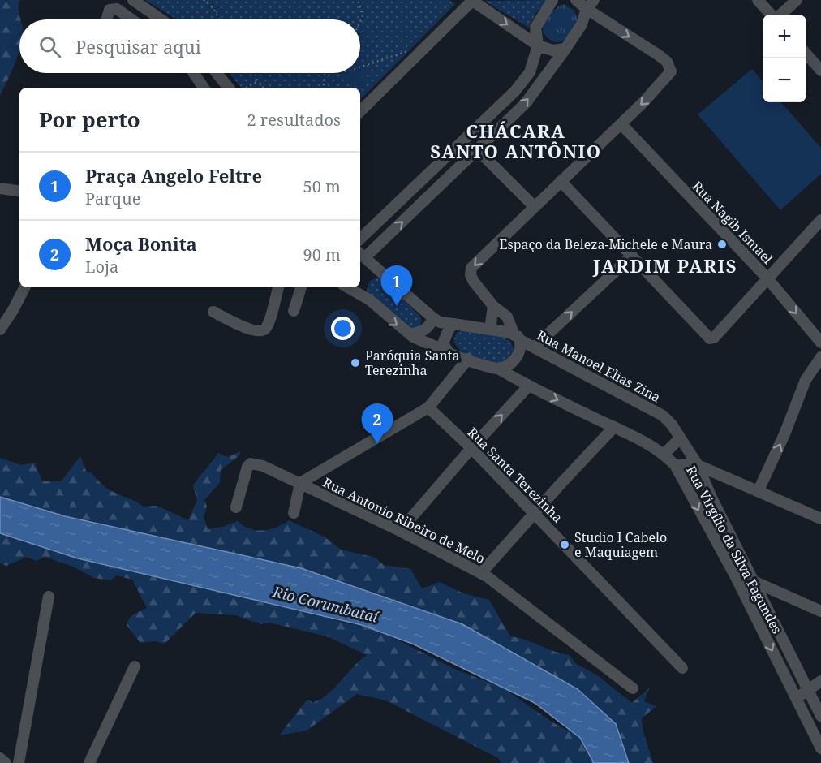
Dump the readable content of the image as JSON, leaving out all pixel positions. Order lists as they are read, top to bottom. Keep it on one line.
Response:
{"streets":{"street":["Rua Nagib Ismael","Rua Manoel Elias Zina","Rua Santa Terezinha","Rua Antonio Ribeiro de Melo","Rua Virgílio da Silva Fagundes"]},"crossings":[["Rua Manoel Elias Zina","Rua Virgílio da Silva Fagundes"]],"districts":["CHÁCARA SANTO ANTÔNIO","JARDIM PARIS"],"water":["Rio Corumbataí"],"places":["Espaço da Beleza-Michele e Maura","Paróquia Santa Terezinha","Studio I Cabelo e Maquiagem"],"page":{"map_buttons":["+","−"],"search":"Pesquisar aqui","heading":["Por perto","2 resultados"],"list":[{"mark":"1","name":"Praça Angelo Feltre","note":"Parque","value":"50 m"},{"mark":"2","name":"Moça Bonita","note":"Loja","value":"90 m"}],"pins":["1","2"]}}
